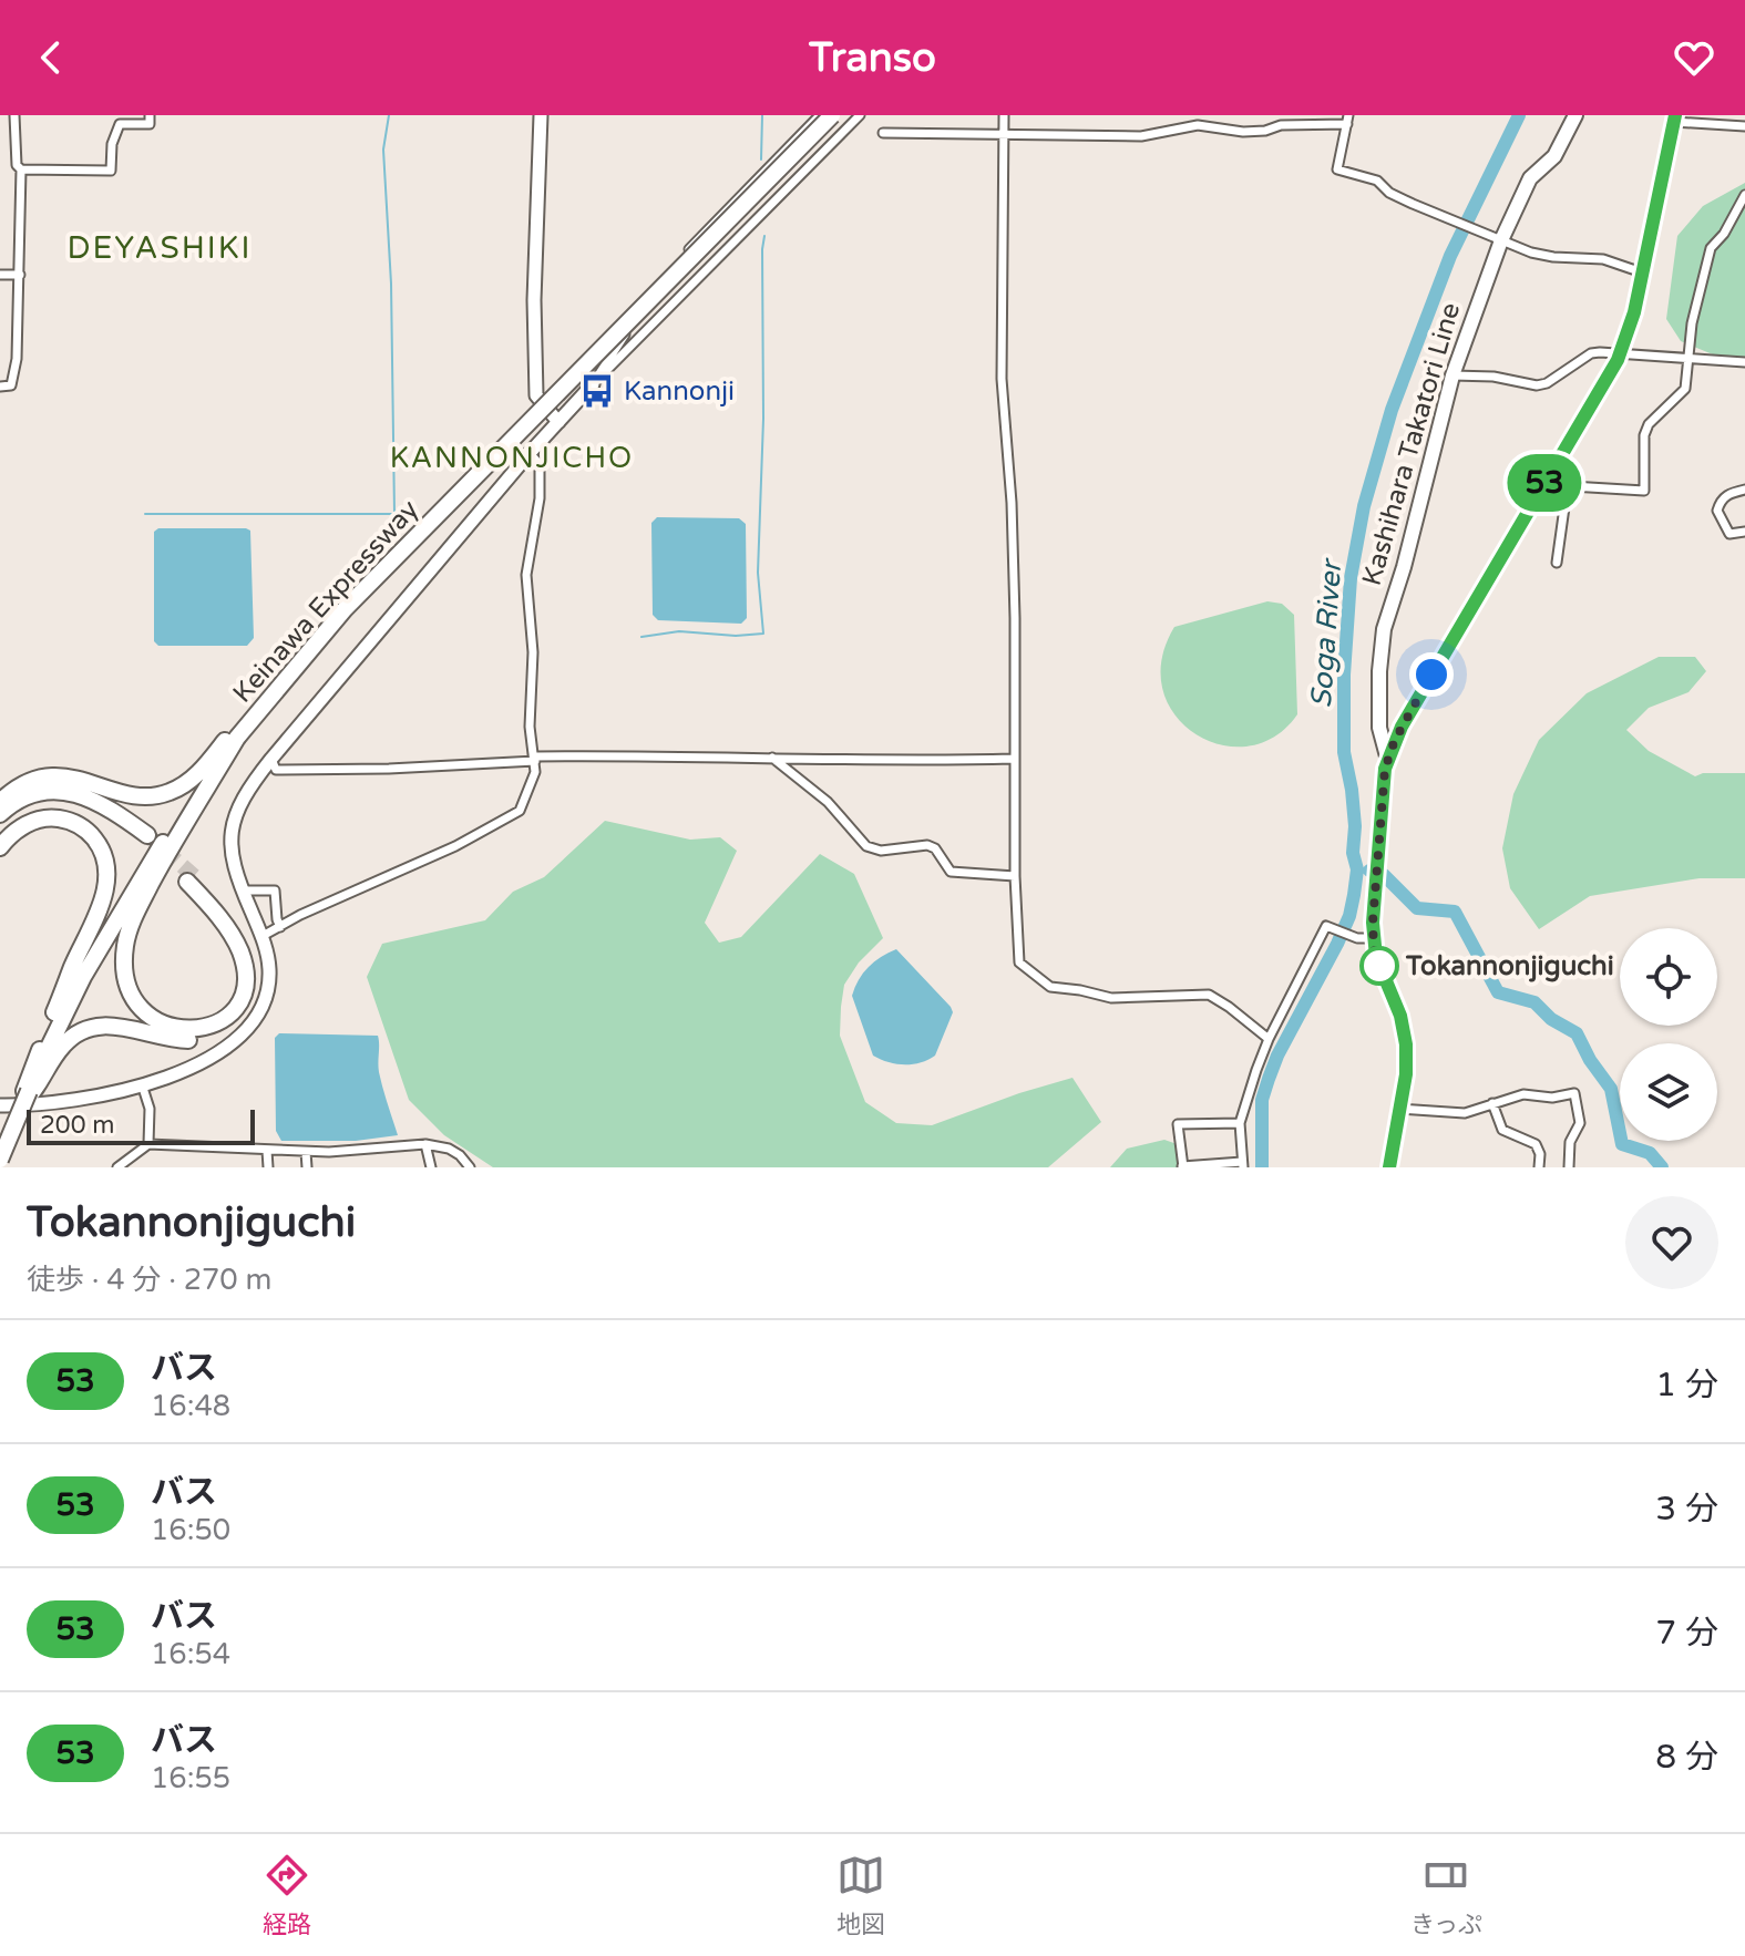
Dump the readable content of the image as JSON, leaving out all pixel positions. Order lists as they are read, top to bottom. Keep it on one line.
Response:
{"streets":{"highway":["Keinawa Expressway"],"main road":["Kashihara Takatori Line"]},"districts":["DEYASHIKI","KANNONJICHO"],"water":["Soga River"],"places":{"bus stop":["Kannonji"],"other":["Tokannonjiguchi"]},"lines":["bus line 53"],"scale_bar":"200 m","page":{"header":"Transo","on_map":"53","scale":"200 m","heading":["Tokannonjiguchi","徒歩 · 4 分 · 270 m"],"list":[{"mark":"53","name":"バス","note":"16:48","value":"1 分"},{"mark":"53","name":"バス","note":"16:50","value":"3 分"},{"mark":"53","name":"バス","note":"16:54","value":"7 分"},{"mark":"53","name":"バス","note":"16:55","value":"8 分"}],"tabs":["経路","地図","きっぷ"]}}
